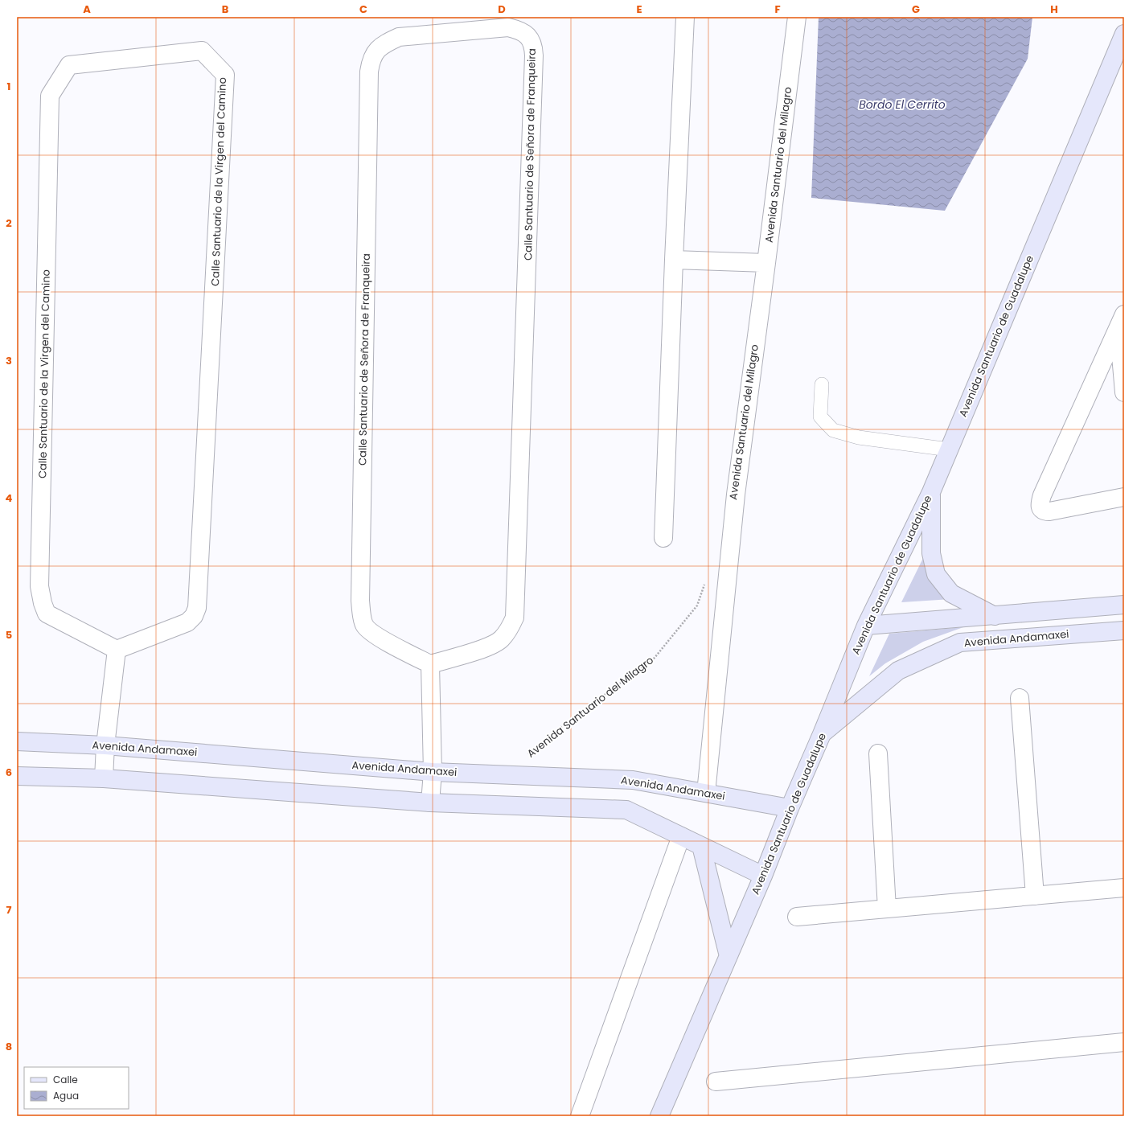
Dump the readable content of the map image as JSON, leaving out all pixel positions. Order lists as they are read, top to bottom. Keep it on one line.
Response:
{"streets":{"street":["Calle Santuario de Señora de Franqueira","Avenida Santuario del Milagro","Calle Santuario de la Virgen del Camino","Avenida Santuario de Guadalupe","Avenida Andamaxei"]},"crossings":[["Avenida Santuario del Milagro","Avenida Andamaxei"],["Avenida Santuario de Guadalupe","Avenida Andamaxei"]],"water":["Bordo El Cerrito"],"legend":["Calle","Agua"],"grid":{"columns":["A","B","C","D","E","F","G","H"],"rows":["1","2","3","4","5","6","7","8"]}}
